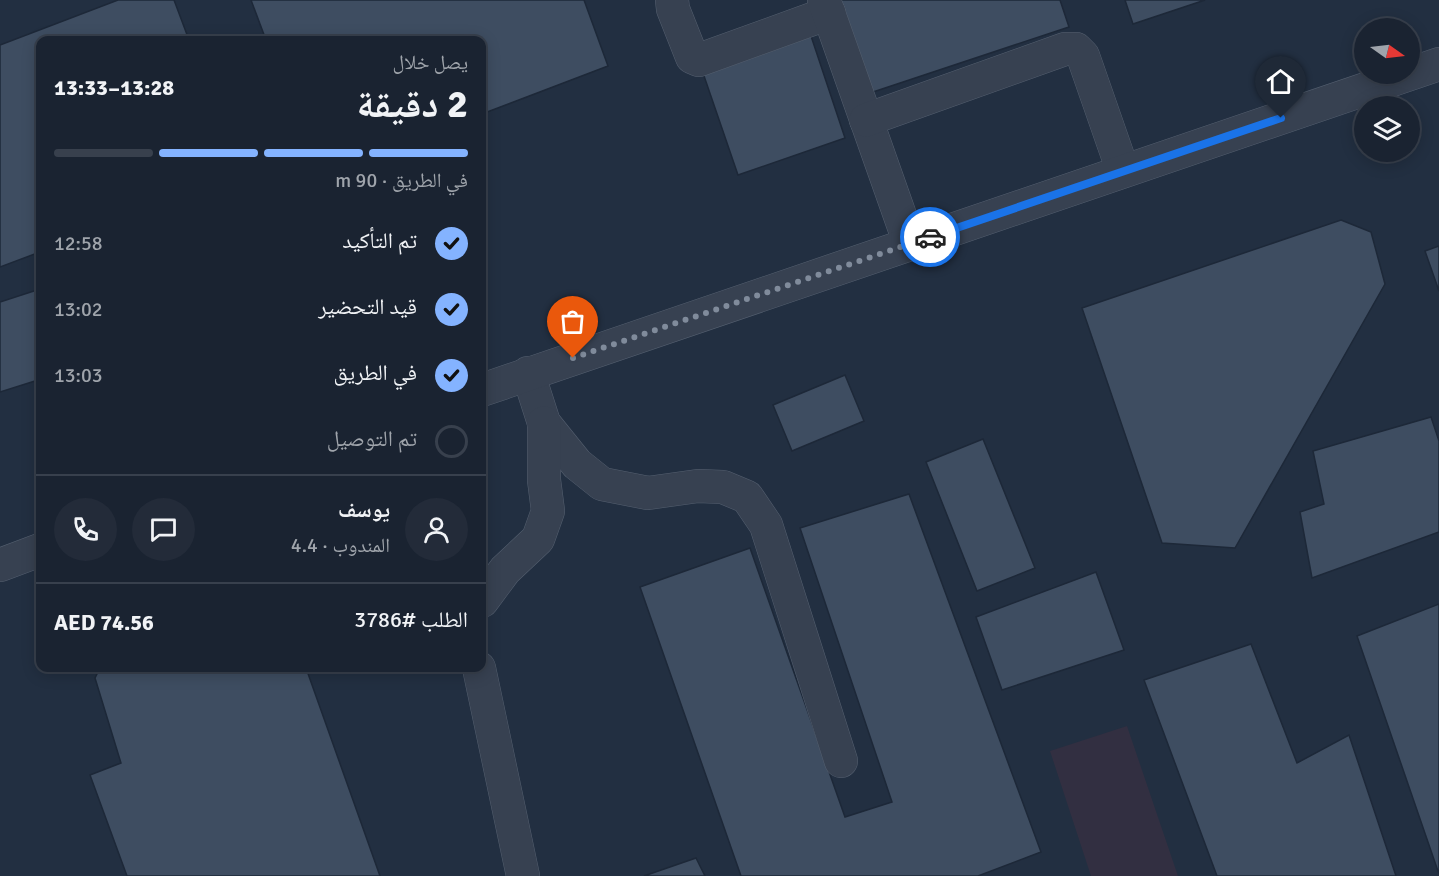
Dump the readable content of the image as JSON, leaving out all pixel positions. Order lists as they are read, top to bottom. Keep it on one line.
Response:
{"north":"right","page":{"heading":["2 دقيقة","يصل خلال","13:28–13:33"],"panel":["يوسف","المندوب · 4.4","الطلب #3786","AED 74.56"],"bar":"في الطريق · 90 m","list":[["تم التأكيد","12:58"],["قيد التحضير","13:02"],["في الطريق","13:03"],"تم التوصيل"]}}
